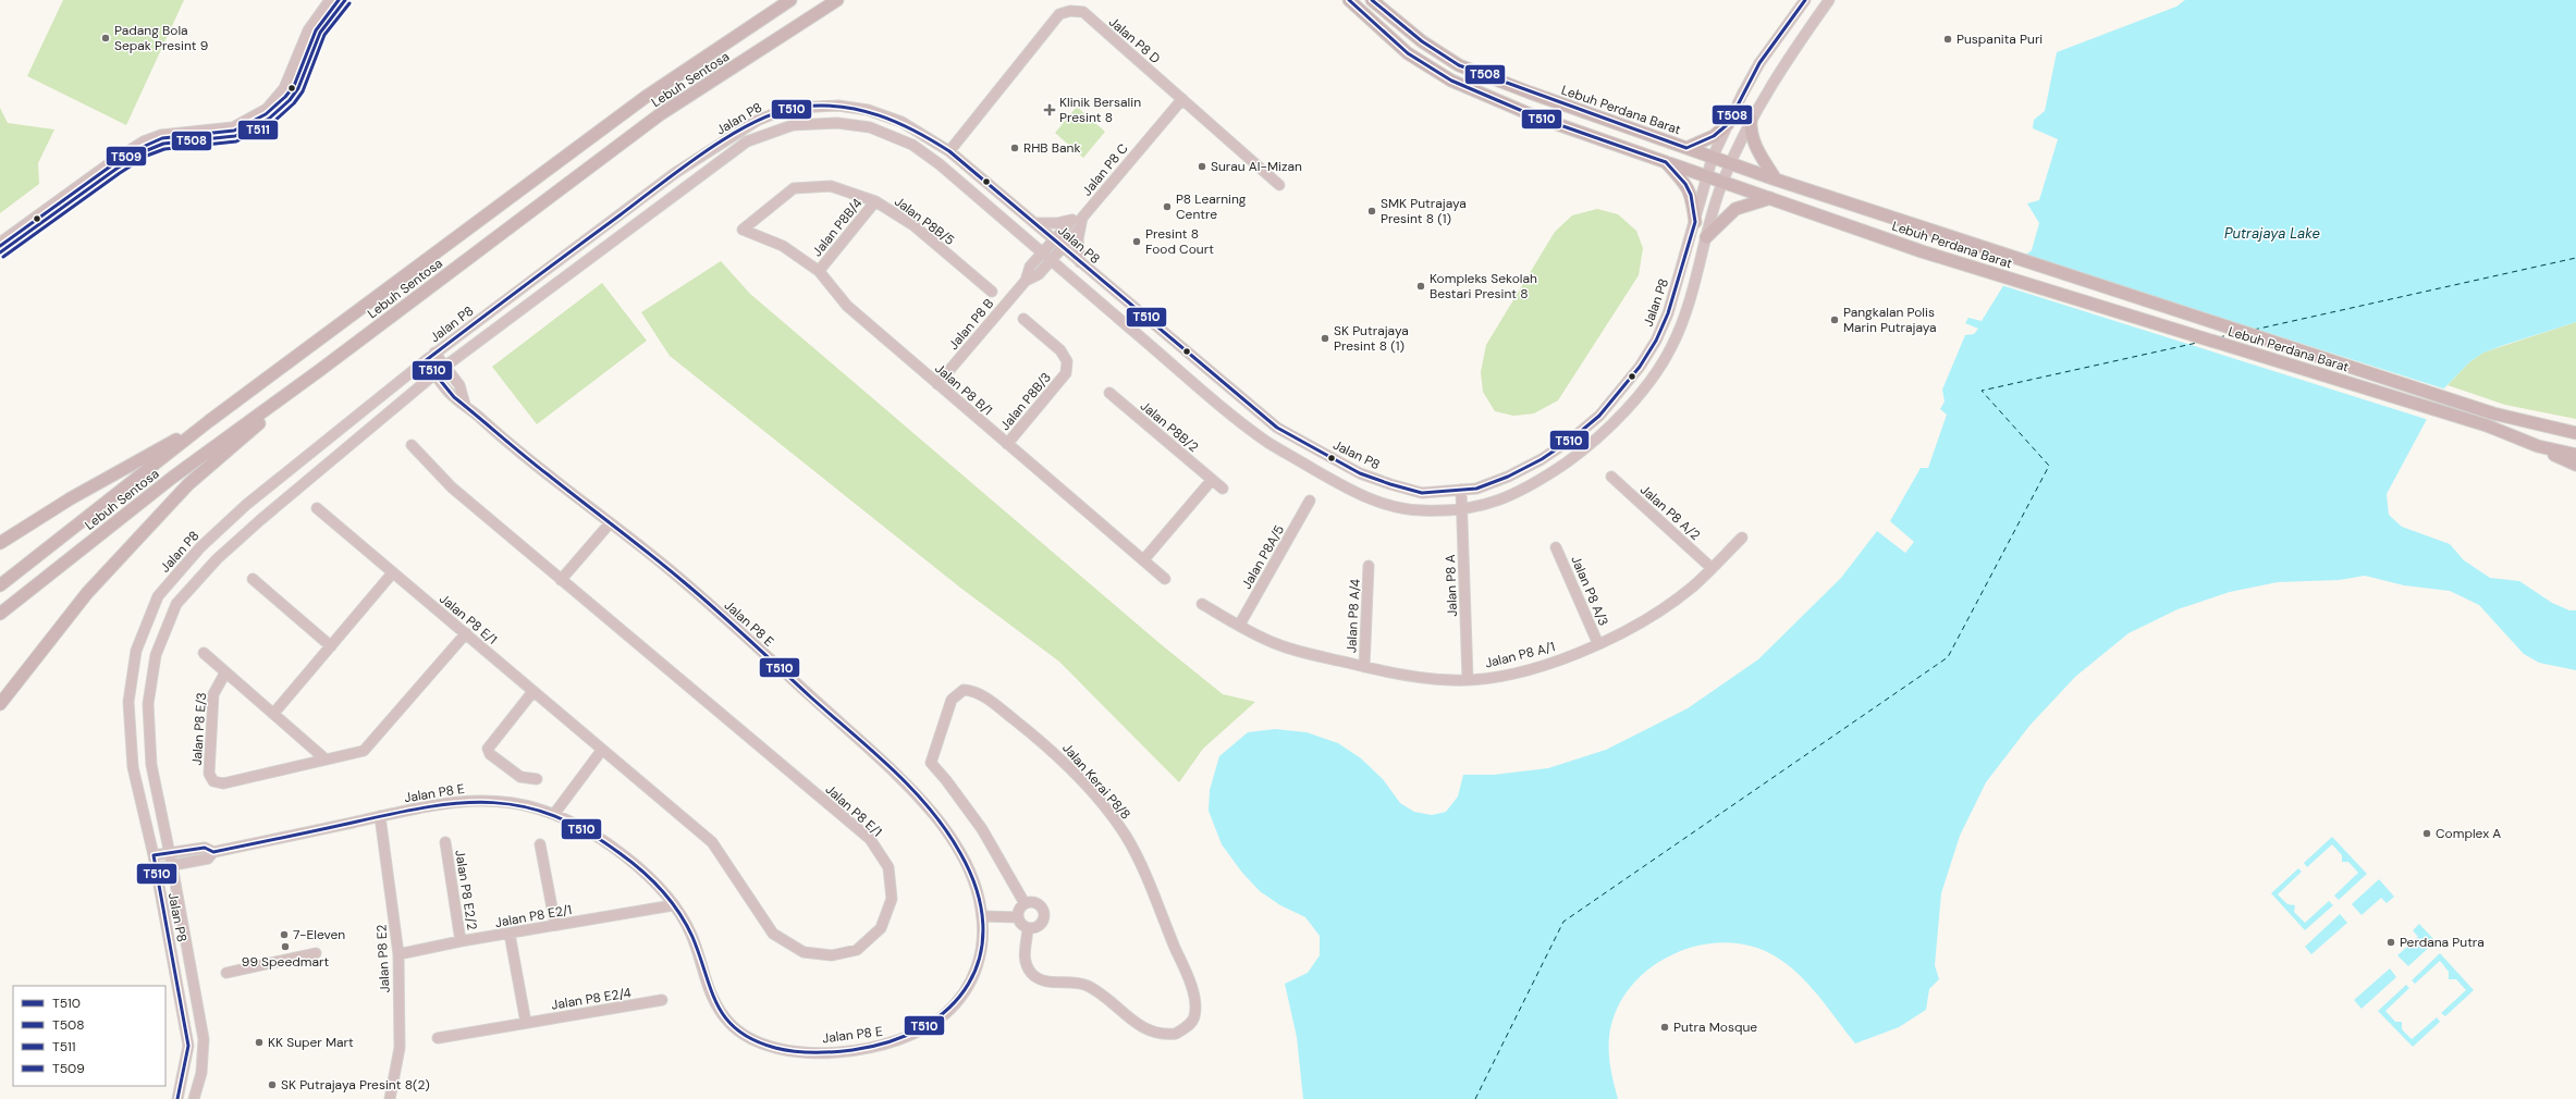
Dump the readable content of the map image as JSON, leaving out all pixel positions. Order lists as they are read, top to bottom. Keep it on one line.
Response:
{"streets":{"main road":["Lebuh Sentosa","Lebuh Perdana Barat"],"street":["Jalan P8 D","Jalan P8","Jalan P8 C","Jalan P8B/5","Jalan P8B/4","Jalan P8 B","Jalan P8 B/1","Jalan P8B/3","Jalan P8B/2","Jalan P8 A/2","Jalan P8A/5","Jalan P8 A","Jalan P8 A/3","Jalan P8 A/4","Jalan P8 E/1","Jalan P8 E","Jalan P8 A/1","Jalan P8 E/3","Jalan Kerai P8/8","Jalan P8 E2/2","Jalan P8 E2/1","Jalan P8 E2","Jalan P8 E2/4"]},"crossings":[["Jalan P8 D","Jalan P8"],["Jalan P8 D","Jalan P8 C"],["Lebuh Perdana Barat","Jalan P8"],["Jalan P8","Jalan P8 C"],["Jalan P8","Jalan P8 B"],["Jalan P8","Jalan P8 A"],["Jalan P8","Jalan P8 E"],["Jalan P8 C","Jalan P8 B"],["Jalan P8B/5","Jalan P8B/4"],["Jalan P8B/5","Jalan P8 B/1"],["Jalan P8B/4","Jalan P8 B/1"],["Jalan P8 B","Jalan P8 B/1"],["Jalan P8 B/1","Jalan P8B/3"],["Jalan P8 A/2","Jalan P8 A/1"],["Jalan P8A/5","Jalan P8 A/1"],["Jalan P8 A","Jalan P8 A/1"],["Jalan P8 A/3","Jalan P8 A/1"],["Jalan P8 A/4","Jalan P8 A/1"],["Jalan P8 E/1","Jalan P8 E/3"],["Jalan P8 E","Jalan P8 E2/1"],["Jalan P8 E","Jalan P8 E2"],["Jalan P8 E2/2","Jalan P8 E2/1"],["Jalan P8 E2/1","Jalan P8 E2"]],"water":["Putrajaya Lake"],"places":{"other":["Padang Bola Sepak Presint 9","Puspanita Puri","RHB Bank","Surau Al-Mizan","P8 Learning Centre","SMK Putrajaya Presint 8 (1)","Presint 8 Food Court","Kompleks Sekolah Bestari Presint 8","Pangkalan Polis Marin Putrajaya","SK Putrajaya Presint 8 (1)","Complex A","7-Eleven","Perdana Putra","99 Speedmart","Putra Mosque","KK Super Mart","SK Putrajaya Presint 8(2)"],"health":["Klinik Bersalin Presint 8"]},"lines":["transit line T510","transit line T508","transit line T509","transit line T511"],"legend":["T510","T508","T511","T509"]}
